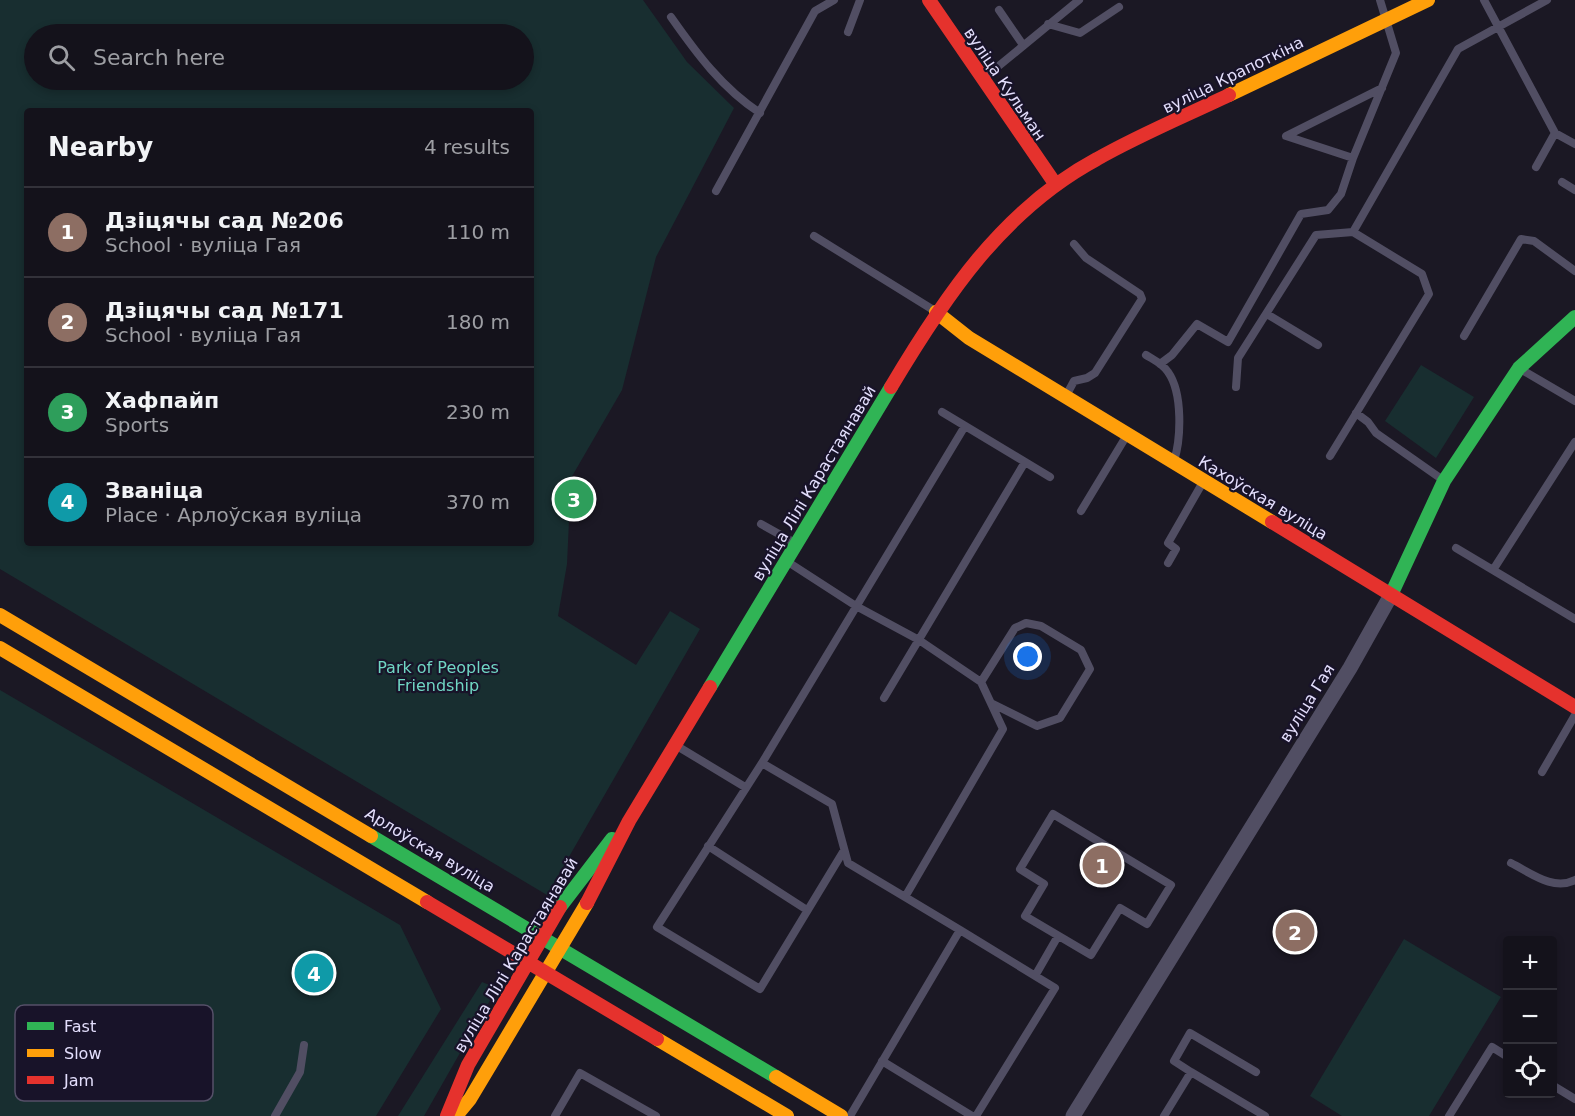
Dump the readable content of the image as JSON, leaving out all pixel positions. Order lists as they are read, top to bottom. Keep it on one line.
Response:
{"streets":{"main road":["вуліца Крапоткіна","вуліца Кульман","вуліца Лілі Карастаянавай","Кахоўская вуліца","вуліца Гая","Арлоўская вуліца"]},"crossings":[["вуліца Крапоткіна","вуліца Кульман"],["вуліца Крапоткіна","вуліца Лілі Карастаянавай"],["вуліца Кульман","вуліца Лілі Карастаянавай"],["вуліца Лілі Карастаянавай","Кахоўская вуліца"],["вуліца Лілі Карастаянавай","Арлоўская вуліца"],["Кахоўская вуліца","вуліца Гая"]],"parks":["Park of Peoples Friendship"],"legend":["Fast","Slow","Jam"],"page":{"search":"Search here","heading":["Nearby","4 results"],"list":[{"mark":"1","name":"Дзіцячы сад №206","note":"School · вуліца Гая","value":"110 m"},{"mark":"2","name":"Дзіцячы сад №171","note":"School · вуліца Гая","value":"180 m"},{"mark":"3","name":"Хафпайп","note":"Sports","value":"230 m"},{"mark":"4","name":"Званіца","note":"Place · Арлоўская вуліца","value":"370 m"}],"pins":["3","1","2","4"],"map_buttons":["+","−"]}}
